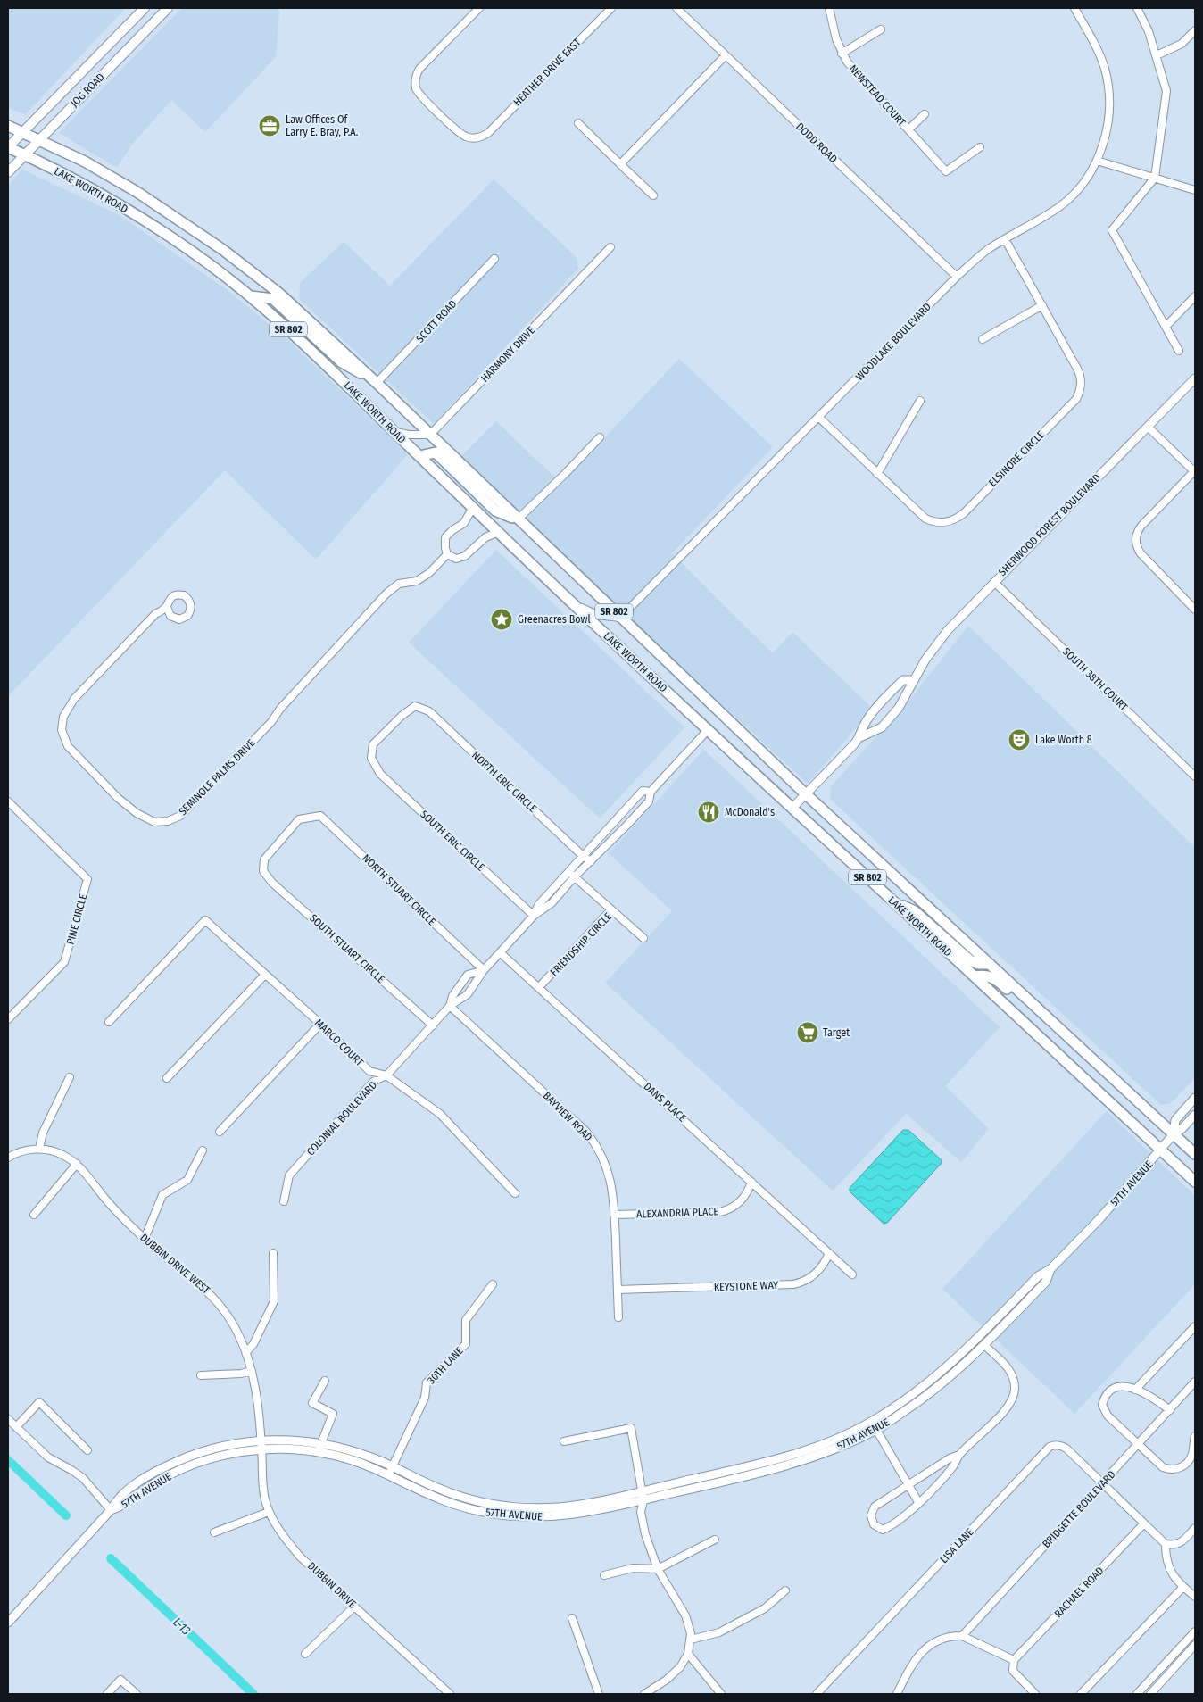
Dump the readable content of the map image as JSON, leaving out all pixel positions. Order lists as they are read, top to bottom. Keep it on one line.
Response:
{"streets":{"main road":["JOG ROAD","LAKE WORTH ROAD","SR 802"],"street":["HEATHER DRIVE EAST","NEWSTEAD COURT","DODD ROAD","SCOTT ROAD","WOODLAKE BOULEVARD","HARMONY DRIVE","ELSINORE CIRCLE","SHERWOOD FOREST BOULEVARD","SOUTH 38TH COURT","SEMINOLE PALMS DRIVE","NORTH ERIC CIRCLE","SOUTH ERIC CIRCLE","NORTH STUART CIRCLE","PINE CIRCLE","FRIENDSHIP CIRCLE","SOUTH STUART CIRCLE","MARCO COURT","DANS PLACE","BAYVIEW ROAD","COLONIAL BOULEVARD","57TH AVENUE","ALEXANDRIA PLACE","DUBBIN DRIVE WEST","KEYSTONE WAY","30TH LANE","BRIDGETTE BOULEVARD","LISA LANE","DUBBIN DRIVE","RACHAEL ROAD"]},"crossings":[["JOG ROAD","LAKE WORTH ROAD"],["DODD ROAD","WOODLAKE BOULEVARD"],["LAKE WORTH ROAD","SCOTT ROAD"],["LAKE WORTH ROAD","WOODLAKE BOULEVARD"],["LAKE WORTH ROAD","HARMONY DRIVE"],["LAKE WORTH ROAD","SHERWOOD FOREST BOULEVARD"],["LAKE WORTH ROAD","57TH AVENUE"],["WOODLAKE BOULEVARD","ELSINORE CIRCLE"],["SHERWOOD FOREST BOULEVARD","SOUTH 38TH COURT"],["NORTH ERIC CIRCLE","SOUTH ERIC CIRCLE"],["SOUTH ERIC CIRCLE","COLONIAL BOULEVARD"],["NORTH STUART CIRCLE","SOUTH STUART CIRCLE"],["NORTH STUART CIRCLE","COLONIAL BOULEVARD"],["FRIENDSHIP CIRCLE","DANS PLACE"],["SOUTH STUART CIRCLE","COLONIAL BOULEVARD"],["MARCO COURT","COLONIAL BOULEVARD"],["DANS PLACE","COLONIAL BOULEVARD"],["DANS PLACE","ALEXANDRIA PLACE"],["DANS PLACE","KEYSTONE WAY"],["BAYVIEW ROAD","COLONIAL BOULEVARD"],["BAYVIEW ROAD","ALEXANDRIA PLACE"],["BAYVIEW ROAD","KEYSTONE WAY"],["57TH AVENUE","DUBBIN DRIVE WEST"],["57TH AVENUE","30TH LANE"],["57TH AVENUE","DUBBIN DRIVE"],["DUBBIN DRIVE WEST","DUBBIN DRIVE"],["BRIDGETTE BOULEVARD","LISA LANE"]],"water":["L-13"],"places":{"office":["Law Offices Of Larry E. Bray, P.A."],"place":["Greenacres Bowl"],"theatre":["Lake Worth 8"],"restaurant":["McDonald's"],"supermarket":["Target"]}}
